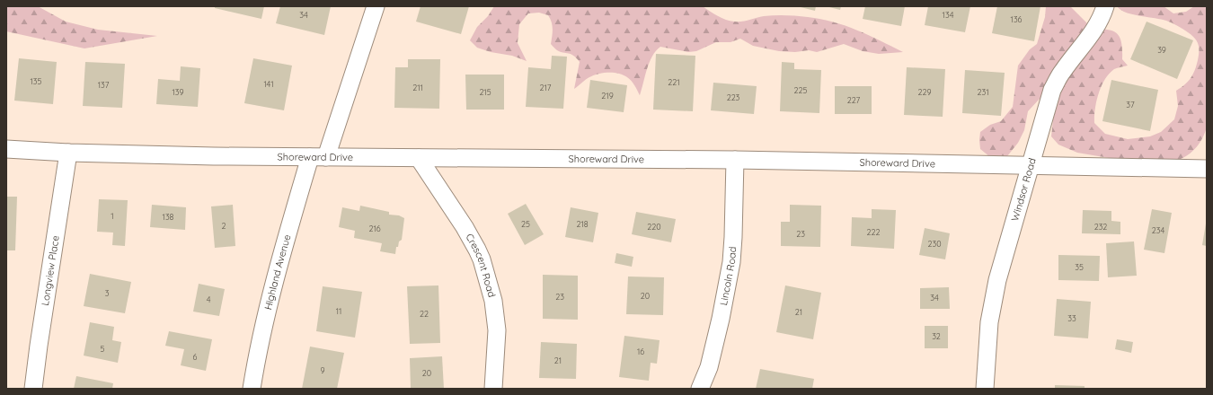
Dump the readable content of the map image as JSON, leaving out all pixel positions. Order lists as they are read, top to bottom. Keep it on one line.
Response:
{"streets":{"street":["Shoreward Drive","Windsor Road","Crescent Road","Longview Place","Highland Avenue","Lincoln Road"]},"crossings":[["Shoreward Drive","Windsor Road"],["Shoreward Drive","Crescent Road"],["Shoreward Drive","Longview Place"],["Shoreward Drive","Highland Avenue"],["Shoreward Drive","Lincoln Road"]],"house_numbers":["34","134","136","39","135","221","141","137","211","217","225","139","215","229","231","219","223","227","37","1","138","25","218","2","220","232","216","234","222","23","230","35","3","20","23","34","4","11","21","22","33","32","5","16","6","21","9","20"]}
